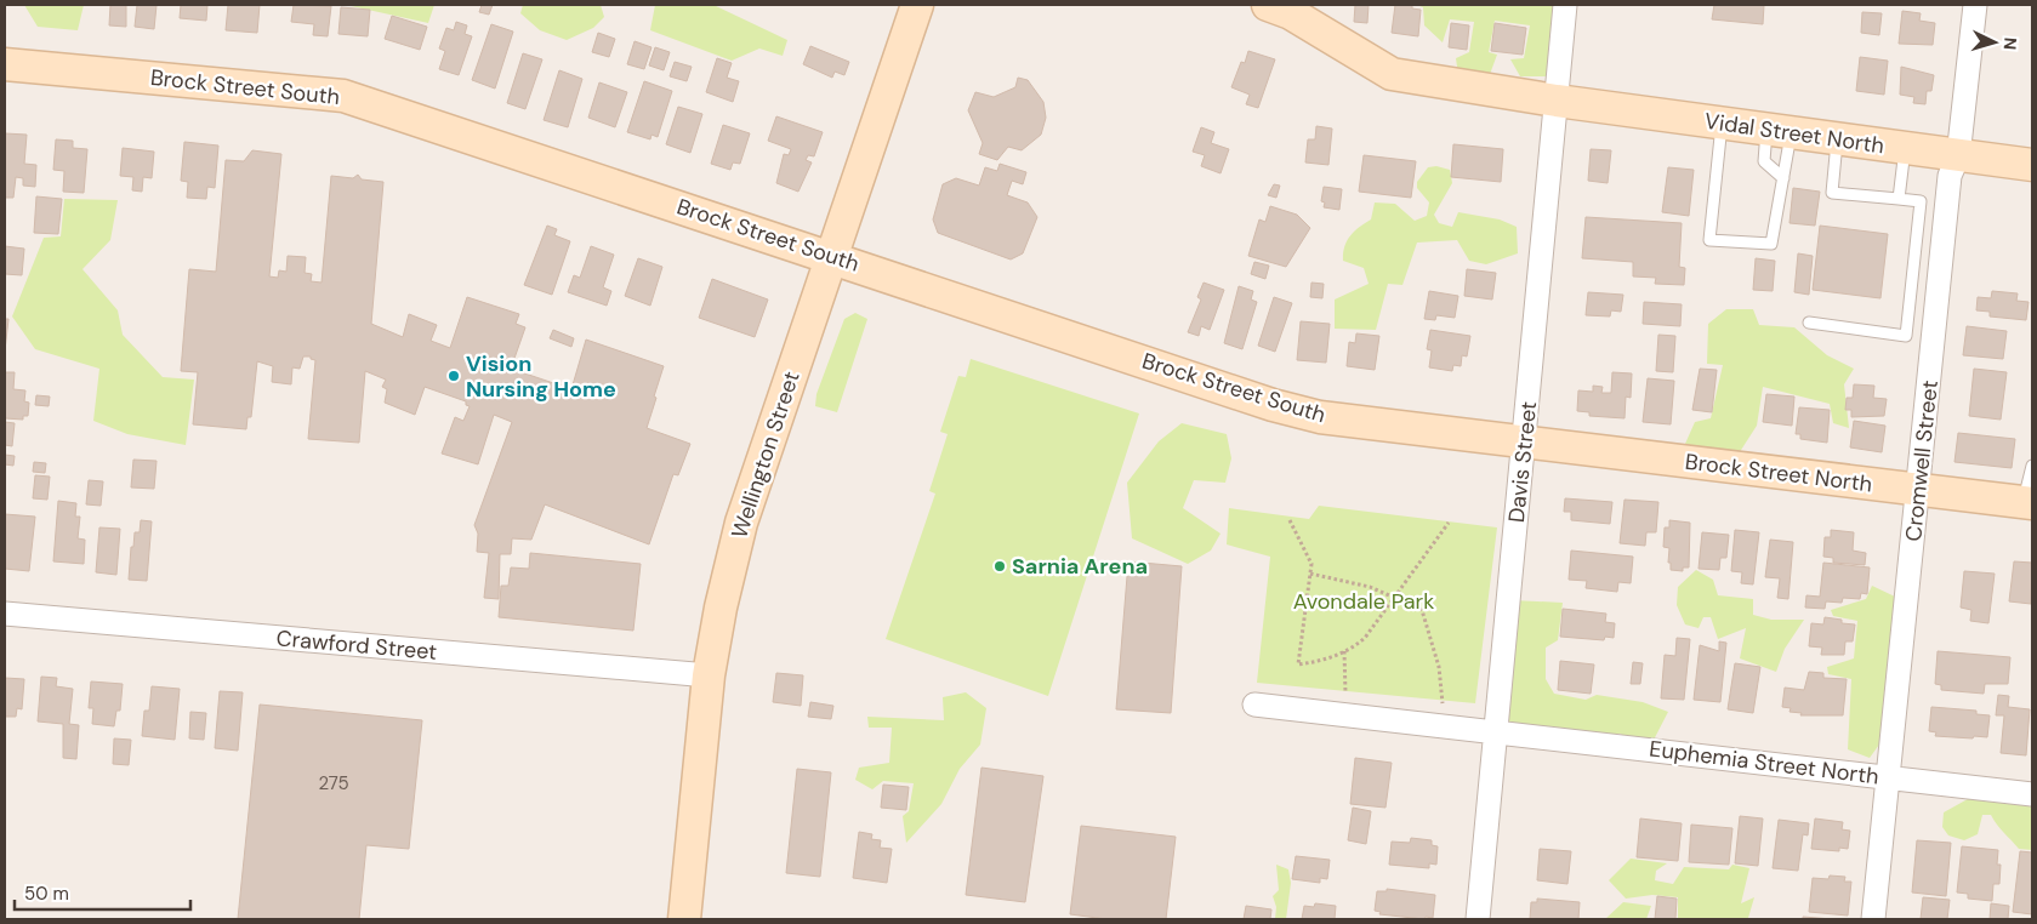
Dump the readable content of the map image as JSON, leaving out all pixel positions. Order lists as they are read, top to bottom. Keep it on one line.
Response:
{"streets":{"main road":["Brock Street South","Vidal Street North","Wellington Street","Brock Street North"],"street":["Cromwell Street","Davis Street","Crawford Street","Euphemia Street North"]},"crossings":[["Brock Street South","Wellington Street"],["Brock Street South","Davis Street"],["Brock Street South","Brock Street North"],["Vidal Street North","Cromwell Street"],["Vidal Street North","Davis Street"],["Wellington Street","Crawford Street"],["Cromwell Street","Brock Street North"],["Cromwell Street","Euphemia Street North"],["Davis Street","Brock Street North"],["Davis Street","Euphemia Street North"]],"parks":["Avondale Park"],"places":["Vision Nursing Home","Sarnia Arena"],"house_numbers":["275"],"scale_bar":"50 m","north":"right"}
